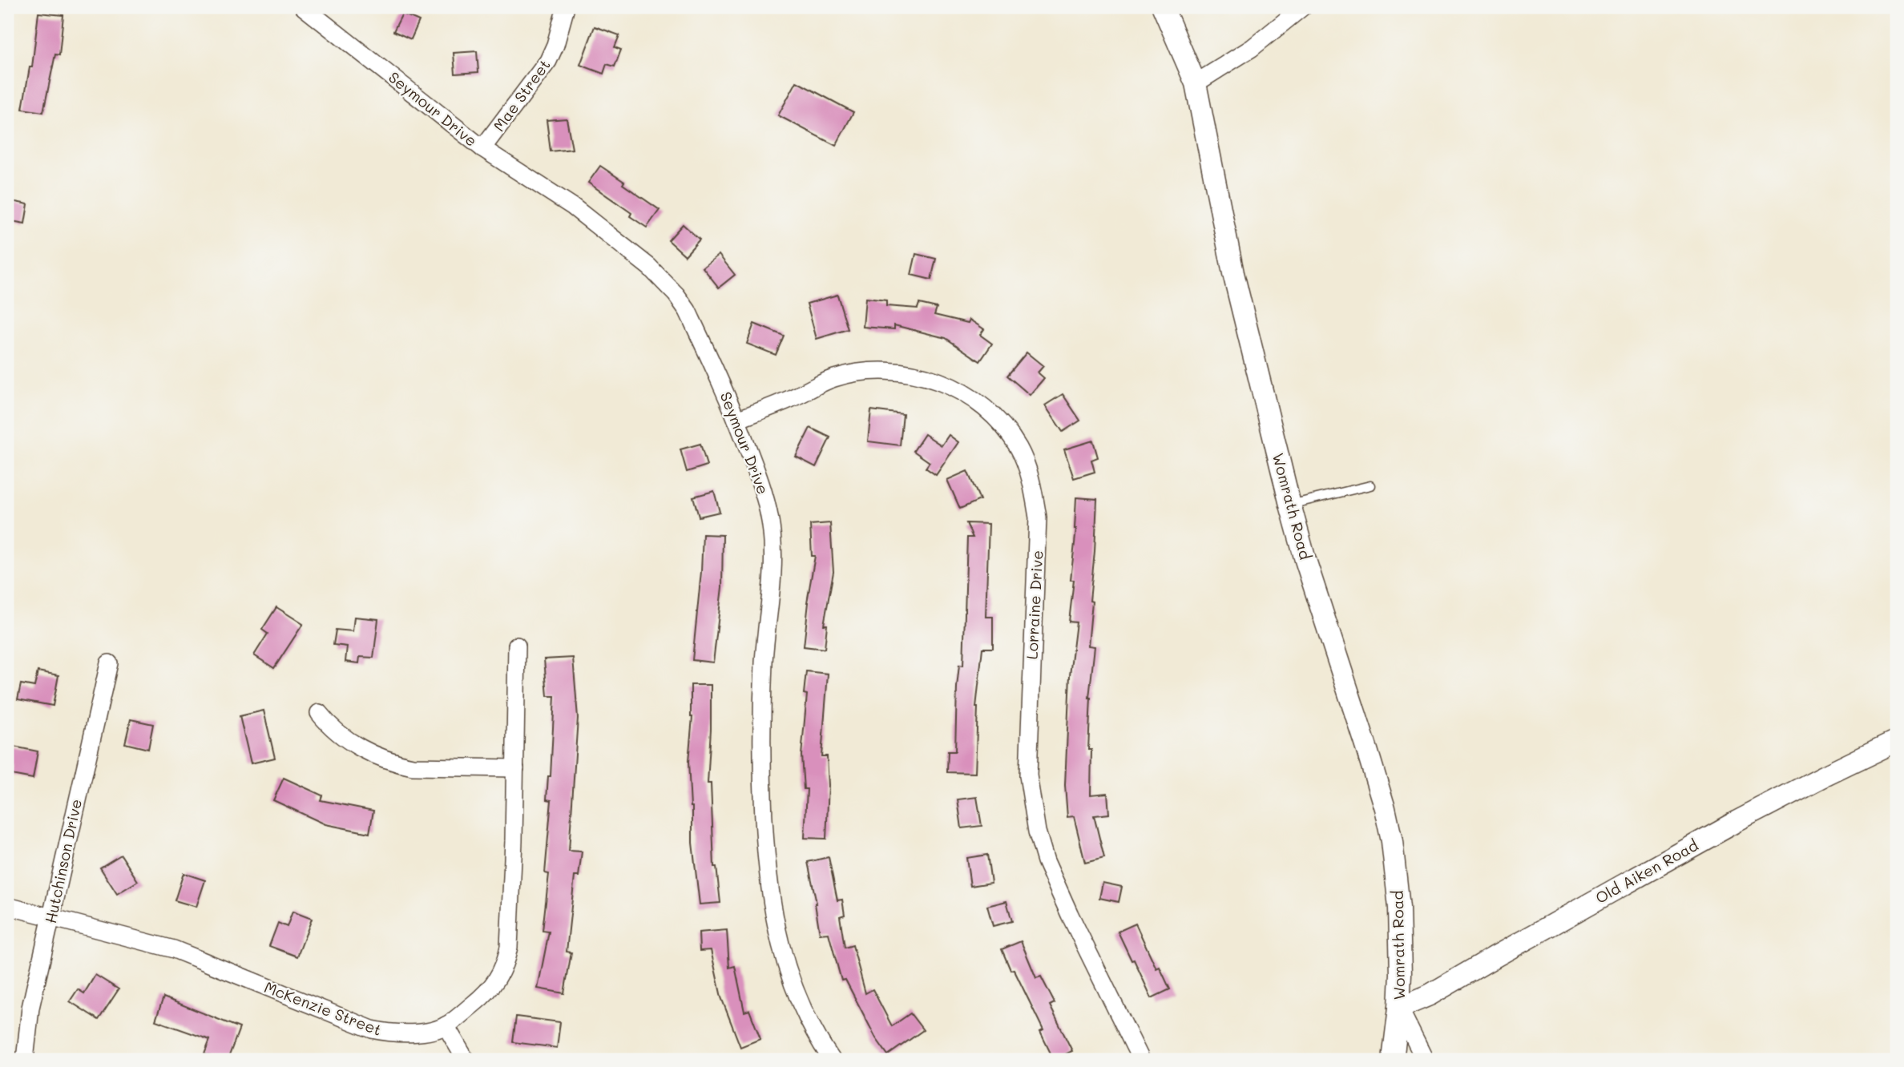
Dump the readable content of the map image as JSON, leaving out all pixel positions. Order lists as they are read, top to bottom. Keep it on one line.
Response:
{"streets":{"street":["Mae Street","Seymour Drive","Womrath Road","Lorraine Drive","Hutchinson Drive","Old Aiken Road","McKenzie Street"]},"crossings":[["Mae Street","Seymour Drive"],["Seymour Drive","Lorraine Drive"],["Womrath Road","Old Aiken Road"],["Hutchinson Drive","McKenzie Street"]]}
